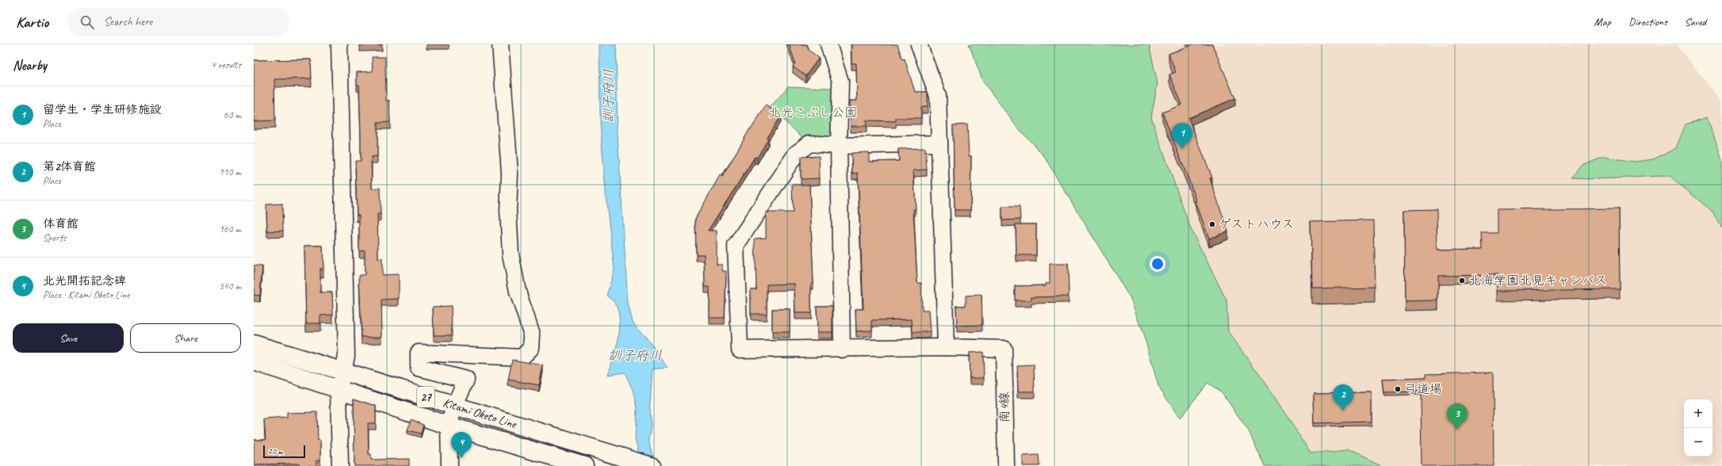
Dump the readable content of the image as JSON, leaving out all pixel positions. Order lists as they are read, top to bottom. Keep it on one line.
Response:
{"streets":{"main road":["27","Kitami Oketo Line"],"street":["南4線"]},"water":["訓子府川"],"parks":["北光こぶし公園"],"places":["ゲストハウス","北海学園北見キャンパス","弓道場"],"scale_bar":"20 m","page":{"header":"Kartio","search":"Search here","nav":["Map","Directions","Saved"],"heading":["Nearby","4 results"],"list":[{"mark":"1","name":"留学生・学生研修施設","note":"Place","value":"60 m"},{"mark":"2","name":"第2体育館","note":"Place","value":"110 m"},{"mark":"3","name":"体育館","note":"Sports","value":"160 m"},{"mark":"4","name":"北光開拓記念碑","note":"Place · Kitami Oketo Line","value":"340 m"}],"pins":["1","2","3","4"],"buttons":["Save","Share"],"map_buttons":["+","−"],"scale":"20 m"}}
